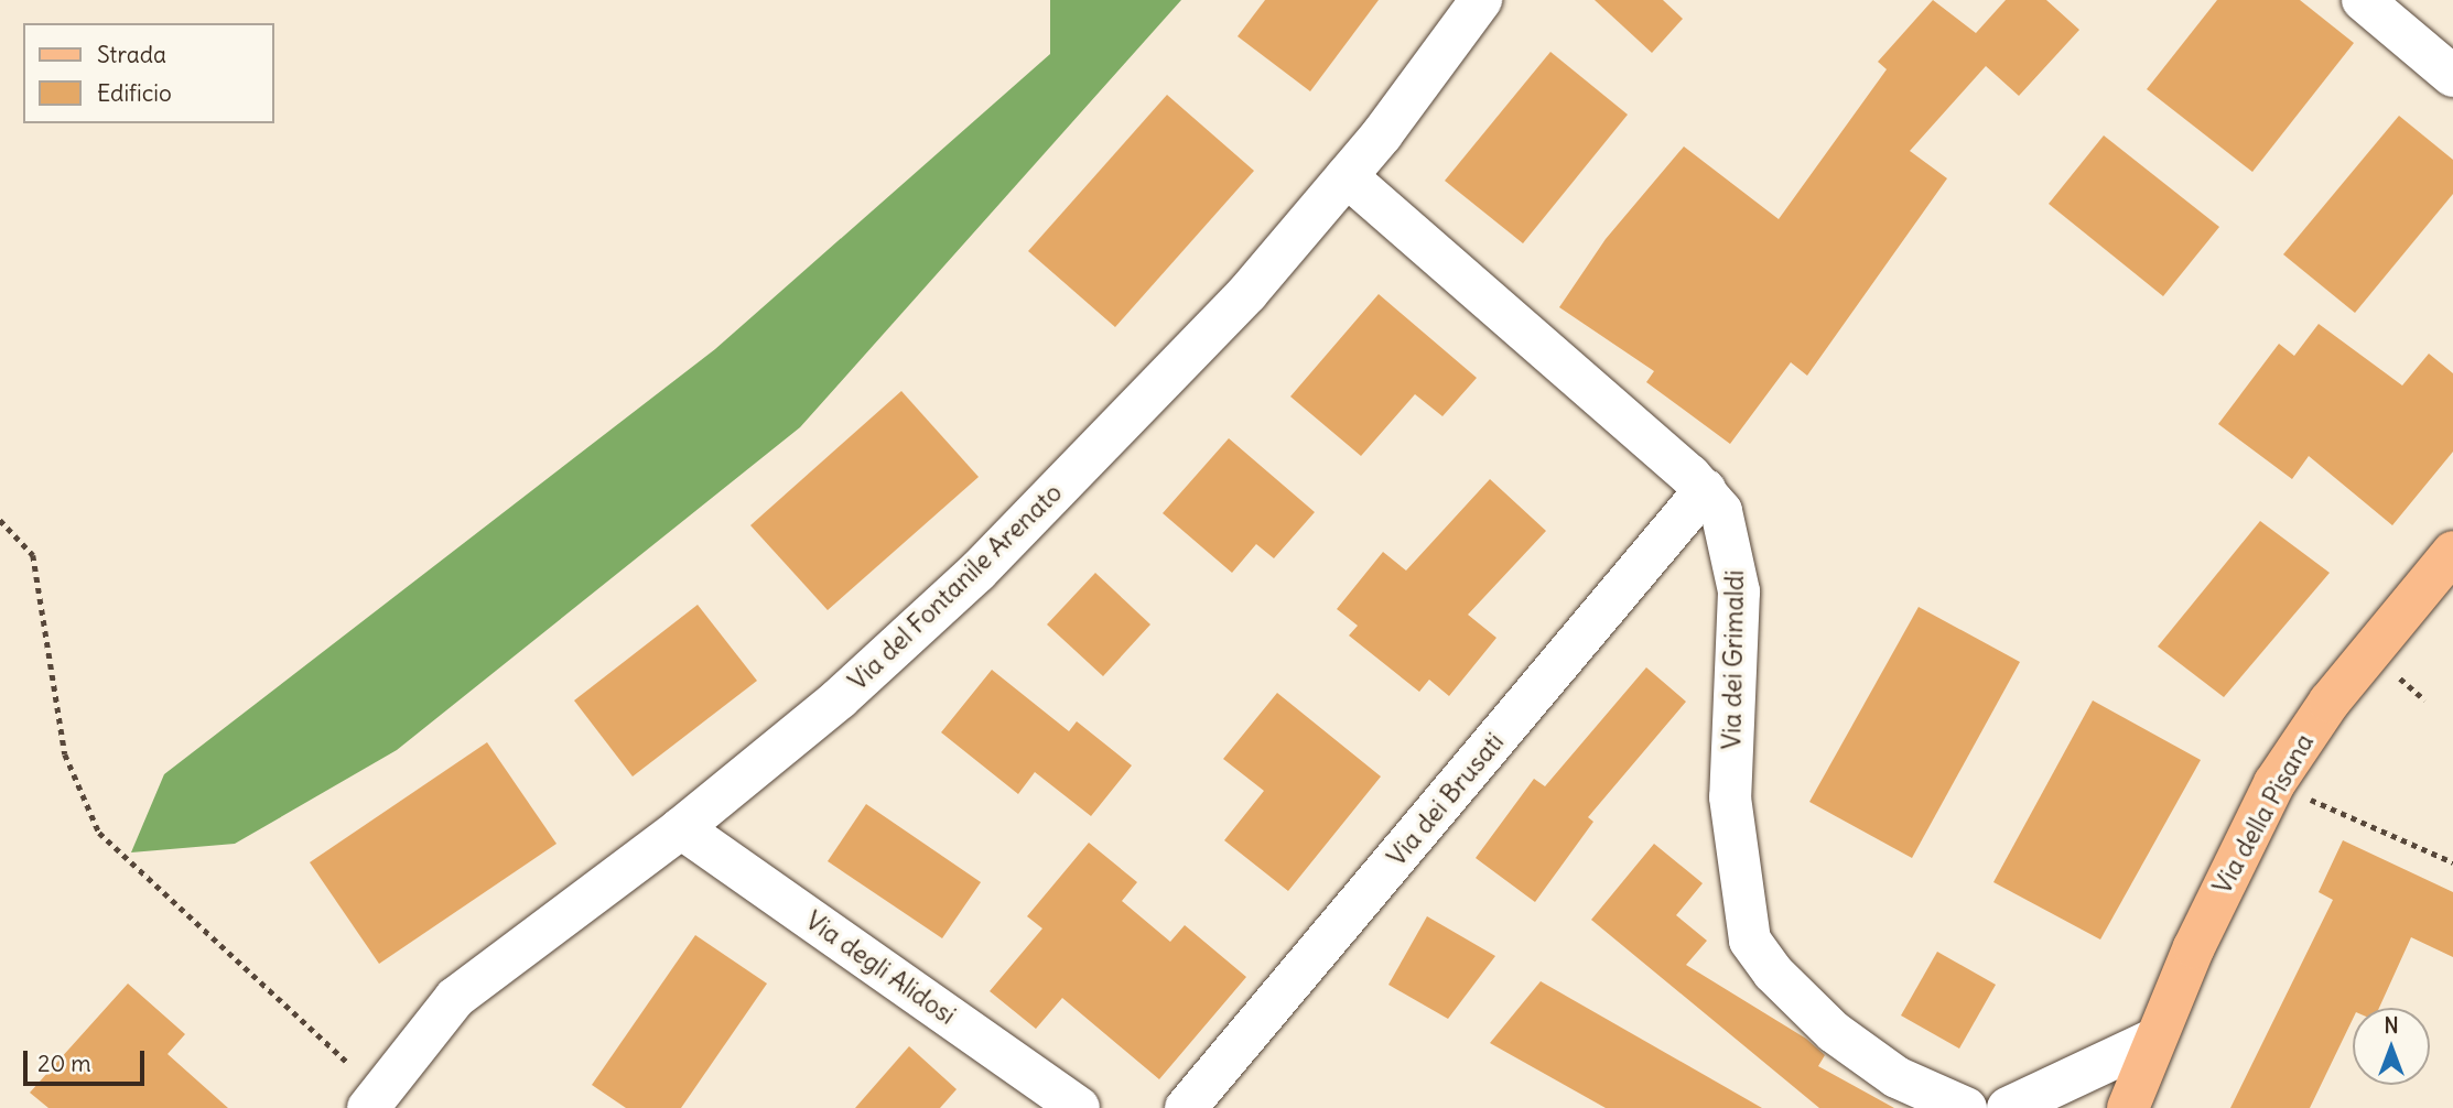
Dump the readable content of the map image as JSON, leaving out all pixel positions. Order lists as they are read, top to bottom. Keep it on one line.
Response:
{"streets":{"main road":["Via della Pisana"],"street":["Via del Fontanile Arenato","Via dei Grimaldi","Via dei Brusati","Via degli Alidosi"]},"crossings":[["Via del Fontanile Arenato","Via dei Grimaldi"],["Via del Fontanile Arenato","Via degli Alidosi"],["Via dei Grimaldi","Via dei Brusati"]],"legend":["Strada","Edificio"],"scale_bar":"20 m","north":"top"}
